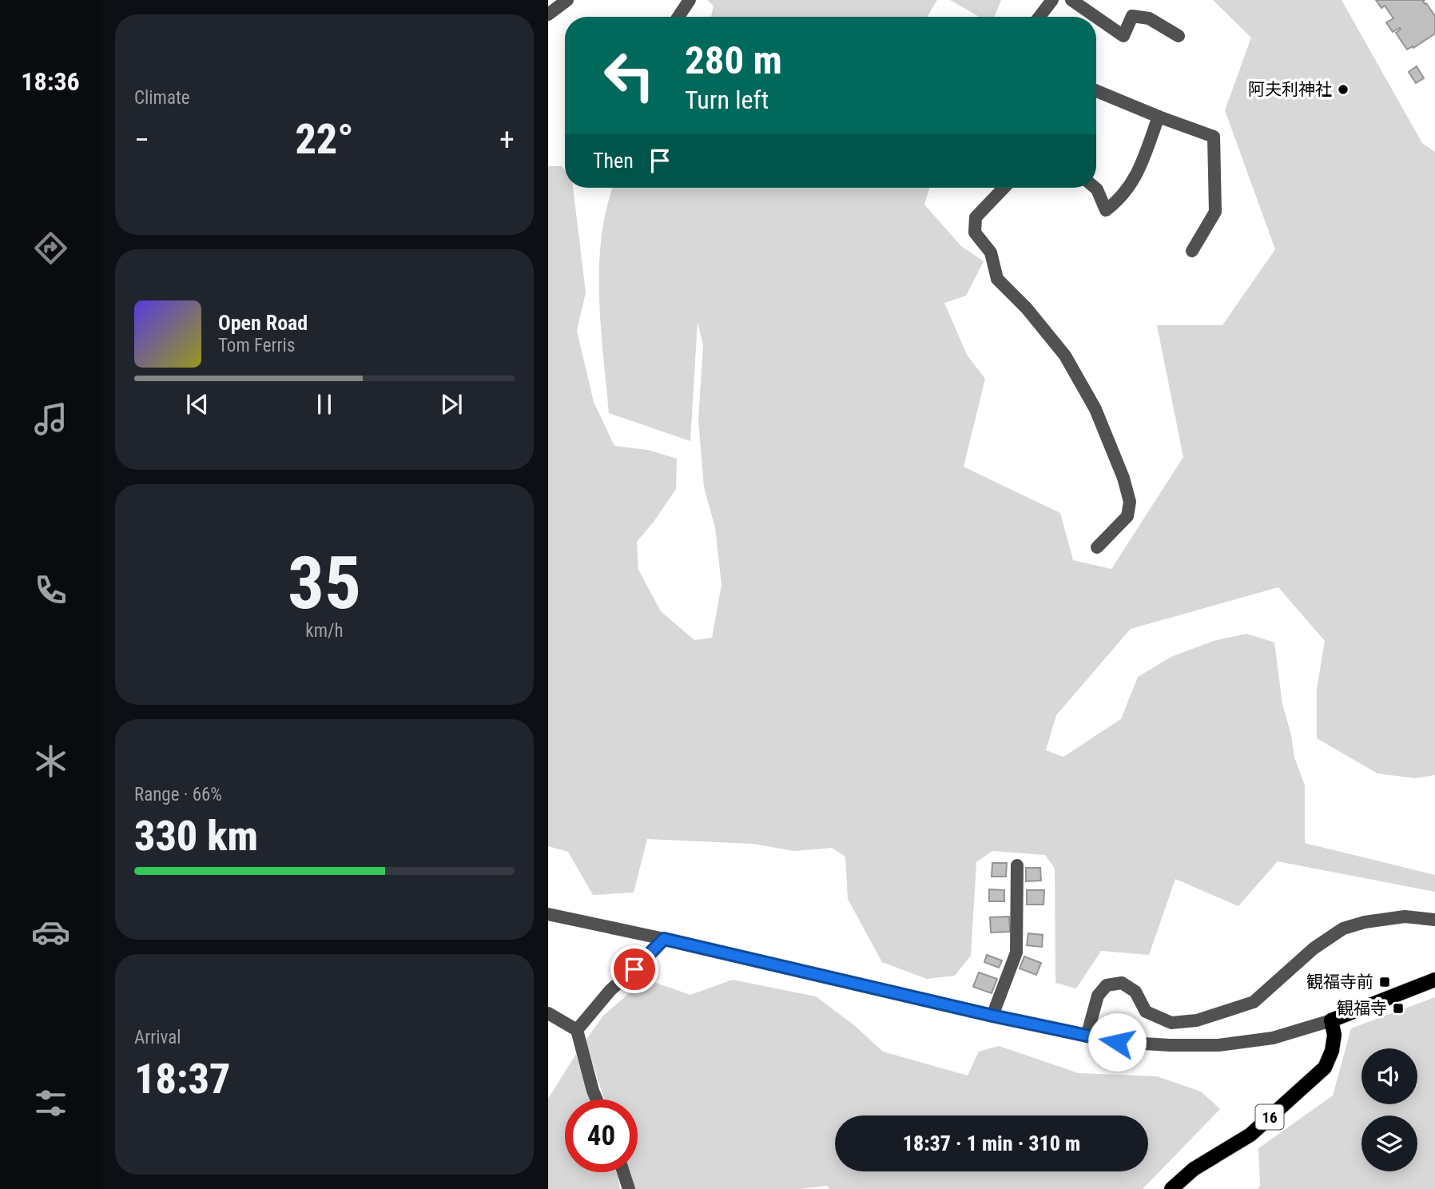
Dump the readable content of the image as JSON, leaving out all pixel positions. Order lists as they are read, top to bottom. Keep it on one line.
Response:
{"streets":{"main road":["16"]},"places":{"other":["阿夫利神社"],"transit":["観福寺前","観福寺"]},"page":{"tabs":"18:36","tile":["Climate",["35","km/h"],["Range · 66%","330 km"],["Arrival","18:37"]],"turn":["280 m","Turn left"],"heat":["−","22°","+"],"then":"Then","song":["Open Road","Tom Ferris"],"limit":"40","trip":"18:37 · 1 min · 310 m"}}
